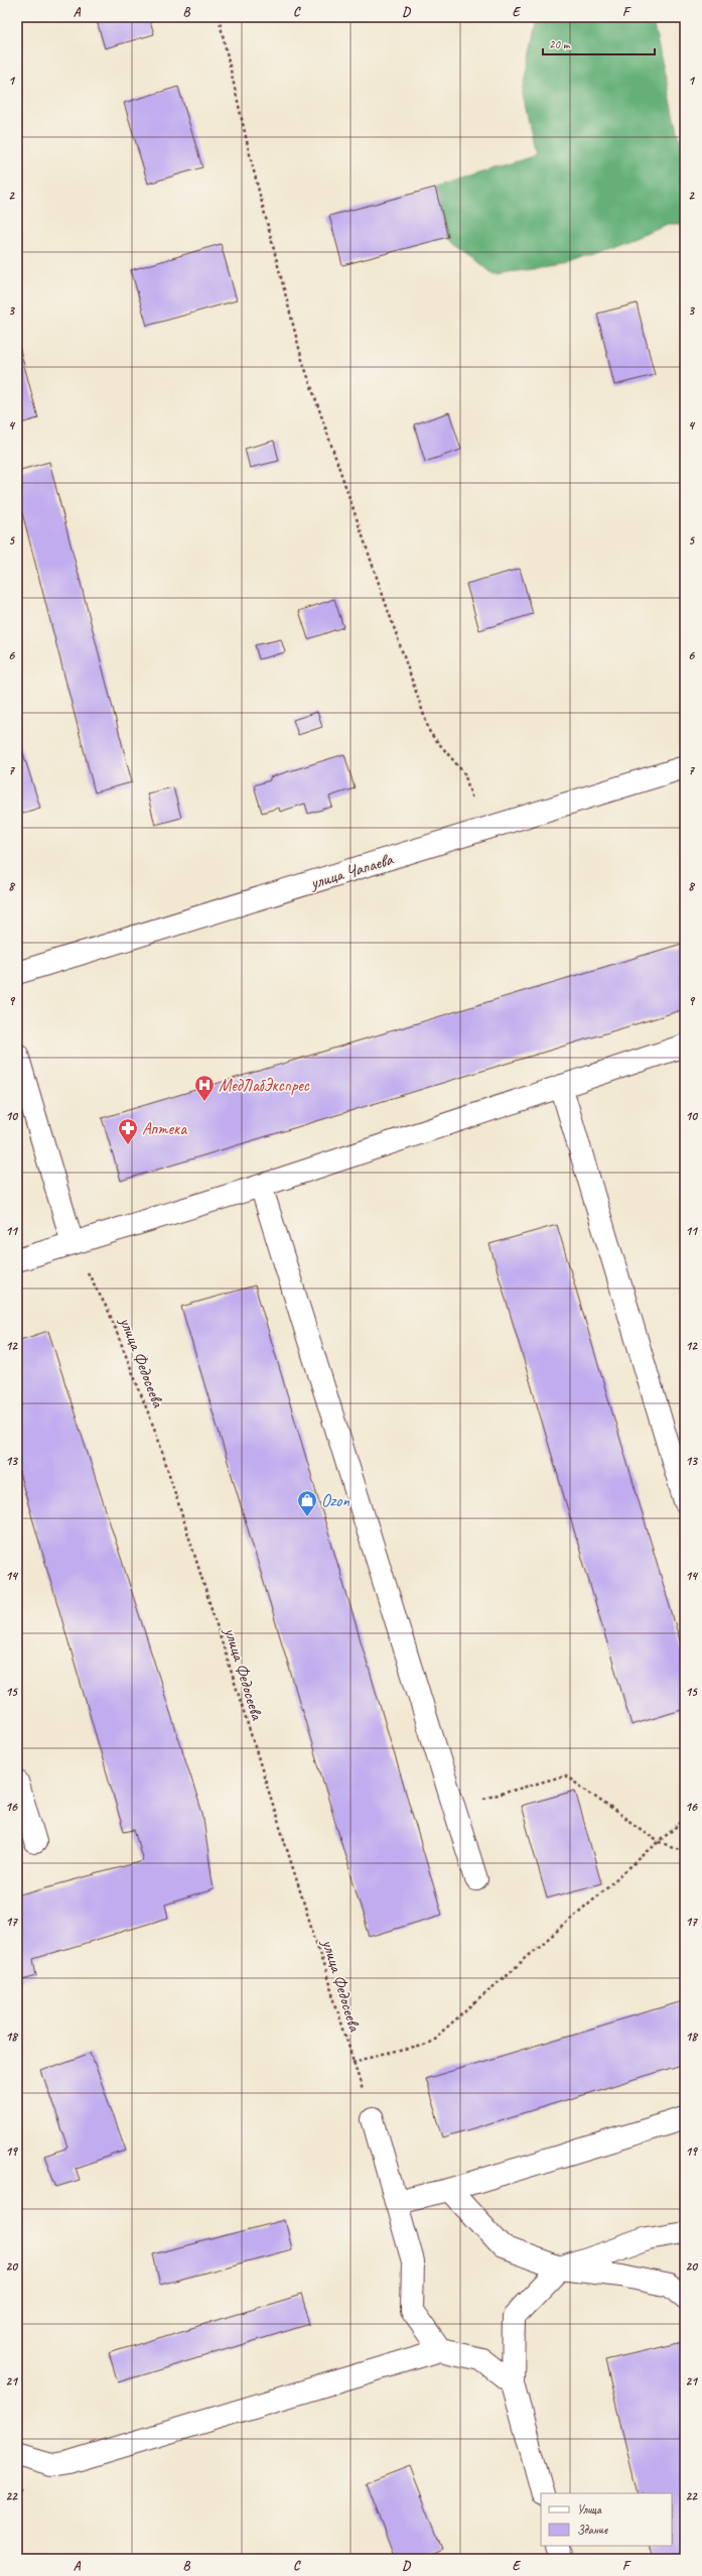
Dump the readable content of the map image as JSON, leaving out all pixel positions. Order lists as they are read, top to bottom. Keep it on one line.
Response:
{"streets":{"street":["улица Чапаева"],"path":["улица Федосеева"]},"places":{"hospital":["МедЛабЭкспрес"],"pharmacy":["Аптека"],"shop":["Ozon"]},"legend":["Улица","Здание"],"scale_bar":"20 m","grid":{"columns":["A","B","C","D","E","F"],"rows":["1","2","3","4","5","6","7","8","9","10","11","12","13","14","15","16","17","18","19","20","21","22"]}}
